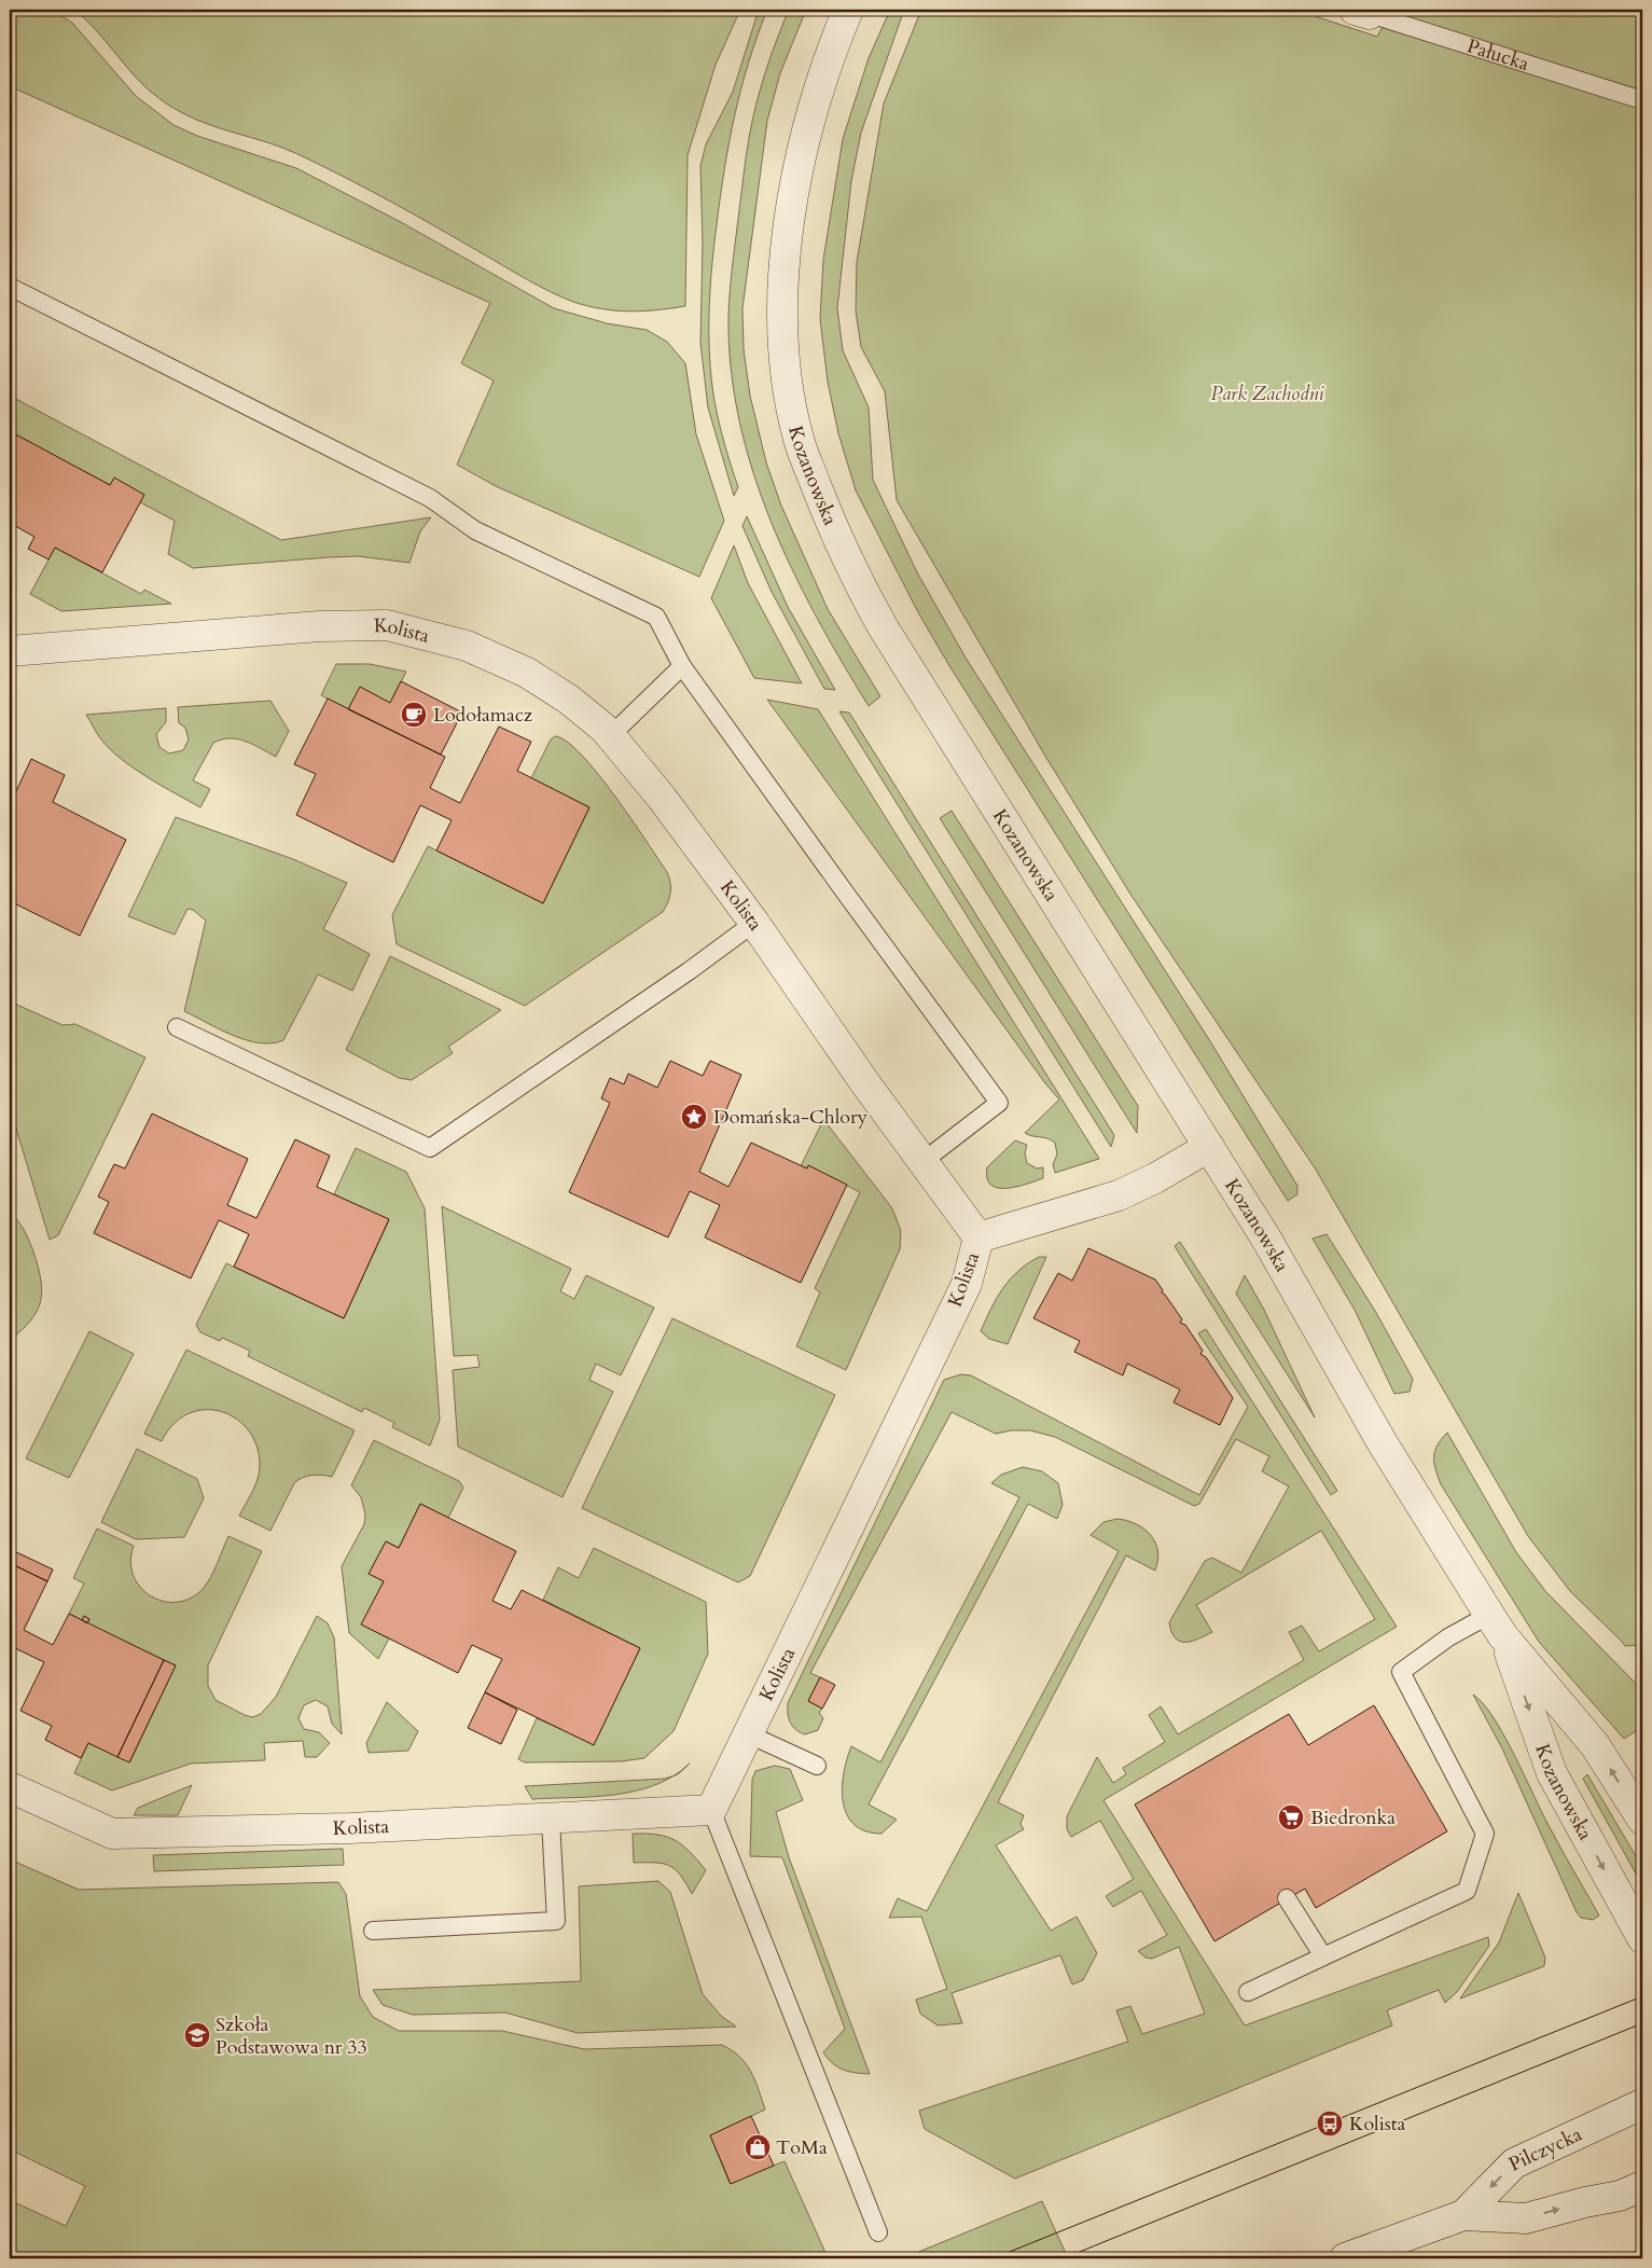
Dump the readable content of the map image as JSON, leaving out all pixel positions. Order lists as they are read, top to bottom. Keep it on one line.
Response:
{"streets":{"street":["Kozanowska","Kolista","Pilczycka"],"lane":["Pałucka"]},"parks":["Park Zachodni"],"places":{"cafe":["Lodołamacz"],"place":["Domańska-Chlory"],"supermarket":["Biedronka"],"school or university":["Szkoła Podstawowa nr 33"],"bus stop":["Kolista"],"shop":["ToMa"]}}
